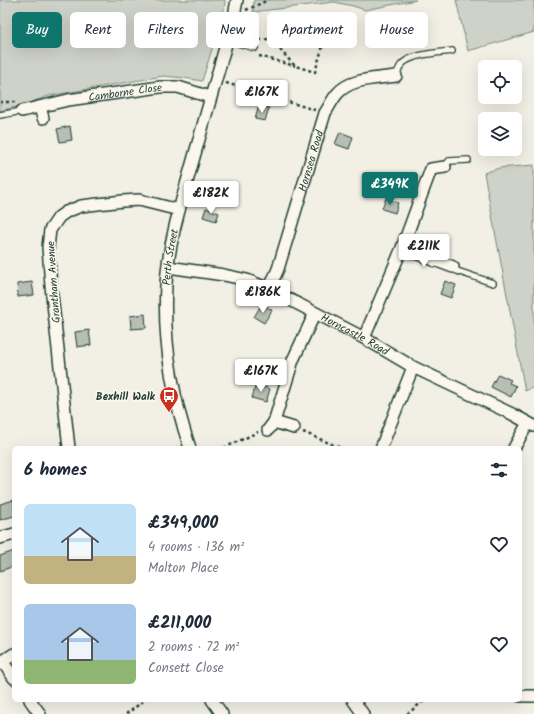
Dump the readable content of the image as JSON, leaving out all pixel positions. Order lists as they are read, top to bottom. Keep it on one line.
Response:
{"streets":{"street":["Camborne Close","Hornsea Road","Perth Street","Grantham Avenue","Horncastle Road"]},"crossings":[["Camborne Close","Perth Street"],["Hornsea Road","Horncastle Road"],["Perth Street","Grantham Avenue"],["Perth Street","Horncastle Road"]],"places":{"bus stop":["Bexhill Walk"]},"page":{"chip":["Buy","Rent","Filters","New","Apartment","House"],"price":["£167K","£349K","£182K","£211K","£186K","£167K"],"heading":"6 homes","list":[{"name":"£349,000","note":"4 rooms · 136 m² · Malton Place"},{"name":"£211,000","note":"2 rooms · 72 m² · Consett Close"}]}}
